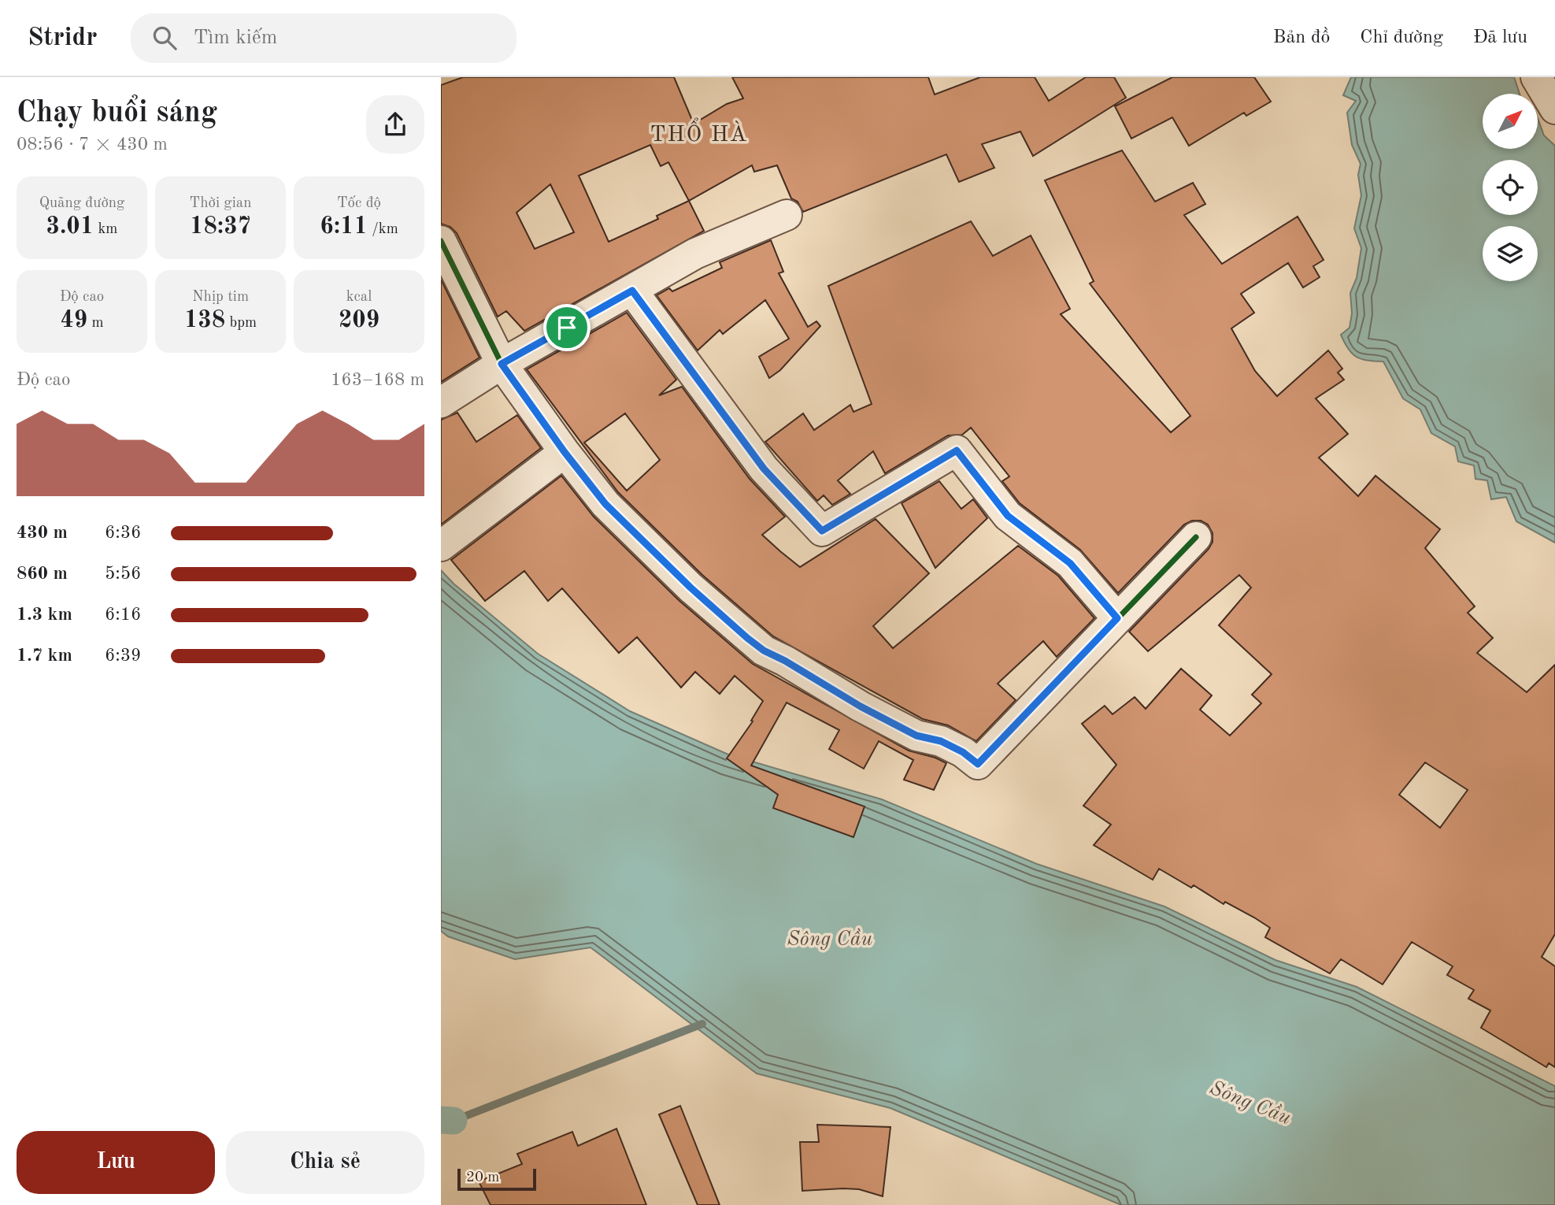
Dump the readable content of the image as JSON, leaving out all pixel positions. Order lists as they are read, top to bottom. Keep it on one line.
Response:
{"districts":["THỔ HÀ"],"water":["Sông Cầu"],"scale_bar":"20 m","north":"top right","page":{"header":"Stridr","search":"Tìm kiếm","nav":["Bản đồ","Chỉ đường","Đã lưu"],"heading":["Chạy buổi sáng","08:56 · 7 × 430 m"],"stats":[["Quãng đường","3.01 km"],["Thời gian","18:37"],["Tốc độ","6:11 /km"],["Độ cao","49 m"],["Nhịp tim","138 bpm"],["kcal","209"]],"chart":["Độ cao","163–168 m"],"list":[{"name":"430 m","note":"6:36"},{"name":"860 m","note":"5:56"},{"name":"1.3 km","note":"6:16"},{"name":"1.7 km","note":"6:39"}],"buttons":["Lưu","Chia sẻ"],"scale":"20 m"}}
